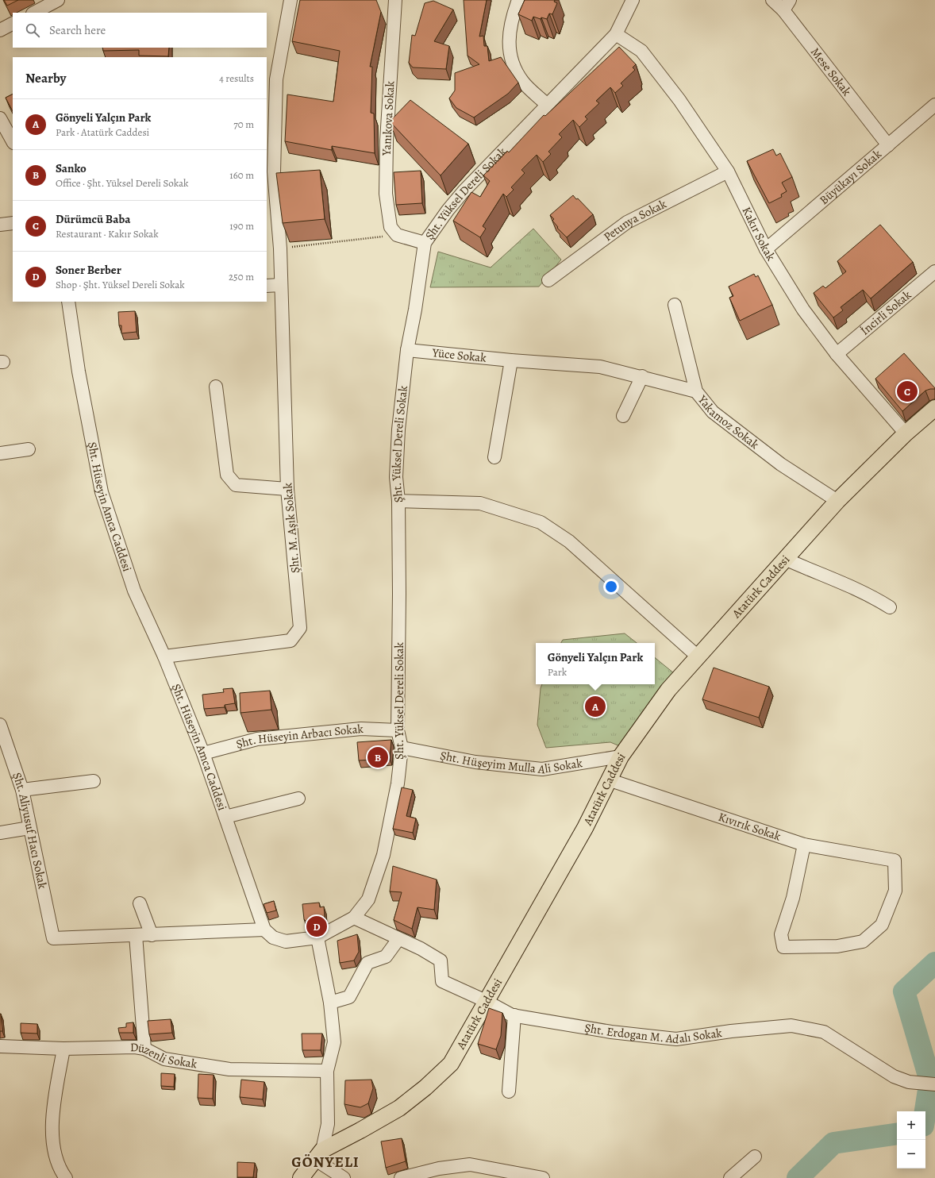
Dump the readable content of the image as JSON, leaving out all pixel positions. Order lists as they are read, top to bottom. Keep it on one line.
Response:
{"streets":{"main road":["Atatürk Caddesi"],"street":["Mese Sokak","Yanıkova Sokak","Büyükayı Sokak","Şht. Yüksel Dereli Sokak","Petunya Sokak","Kakır Sokak","İncirli Sokak","Yüce Sokak","Yakamoz Sokak","Şht. Hüseyin Amca Caddesi","Şht. M. Aşık Sokak","Şht. Hüseyin Arbacı Sokak","Şht. Hüşeyim Mulla Ali Sokak","Kıvırık Sokak","Şht. Aliyusuf Hacı Sokak","Şht. Erdogan M. Adalı Sokak","Düzenli Sokak"]},"crossings":[["Mese Sokak","Büyükayı Sokak"],["Büyükayı Sokak","Kakır Sokak"],["Şht. Yüksel Dereli Sokak","Kakır Sokak"],["Şht. Yüksel Dereli Sokak","Yüce Sokak"],["Şht. Yüksel Dereli Sokak","Şht. Hüseyin Arbacı Sokak"],["Şht. Yüksel Dereli Sokak","Şht. Hüşeyim Mulla Ali Sokak"],["Petunya Sokak","Kakır Sokak"],["Kakır Sokak","İncirli Sokak"],["Kakır Sokak","Atatürk Caddesi"],["Yakamoz Sokak","Atatürk Caddesi"],["Şht. Hüseyin Amca Caddesi","Şht. M. Aşık Sokak"],["Şht. Hüseyin Amca Caddesi","Şht. Hüseyin Arbacı Sokak"],["Atatürk Caddesi","Şht. Hüşeyim Mulla Ali Sokak"],["Atatürk Caddesi","Kıvırık Sokak"],["Atatürk Caddesi","Şht. Erdogan M. Adalı Sokak"]],"districts":["GÖNYELI"],"page":{"search":"Search here","heading":["Nearby","4 results"],"list":[{"mark":"A","name":"Gönyeli Yalçın Park","note":"Park · Atatürk Caddesi","value":"70 m"},{"mark":"B","name":"Sanko","note":"Office · Şht. Yüksel Dereli Sokak","value":"160 m"},{"mark":"C","name":"Dürümcü Baba","note":"Restaurant · Kakır Sokak","value":"190 m"},{"mark":"D","name":"Soner Berber","note":"Shop · Şht. Yüksel Dereli Sokak","value":"250 m"}],"pins":["C","A","B","D"],"popup":["Gönyeli Yalçın Park","Park"],"map_buttons":["+","−"]}}
